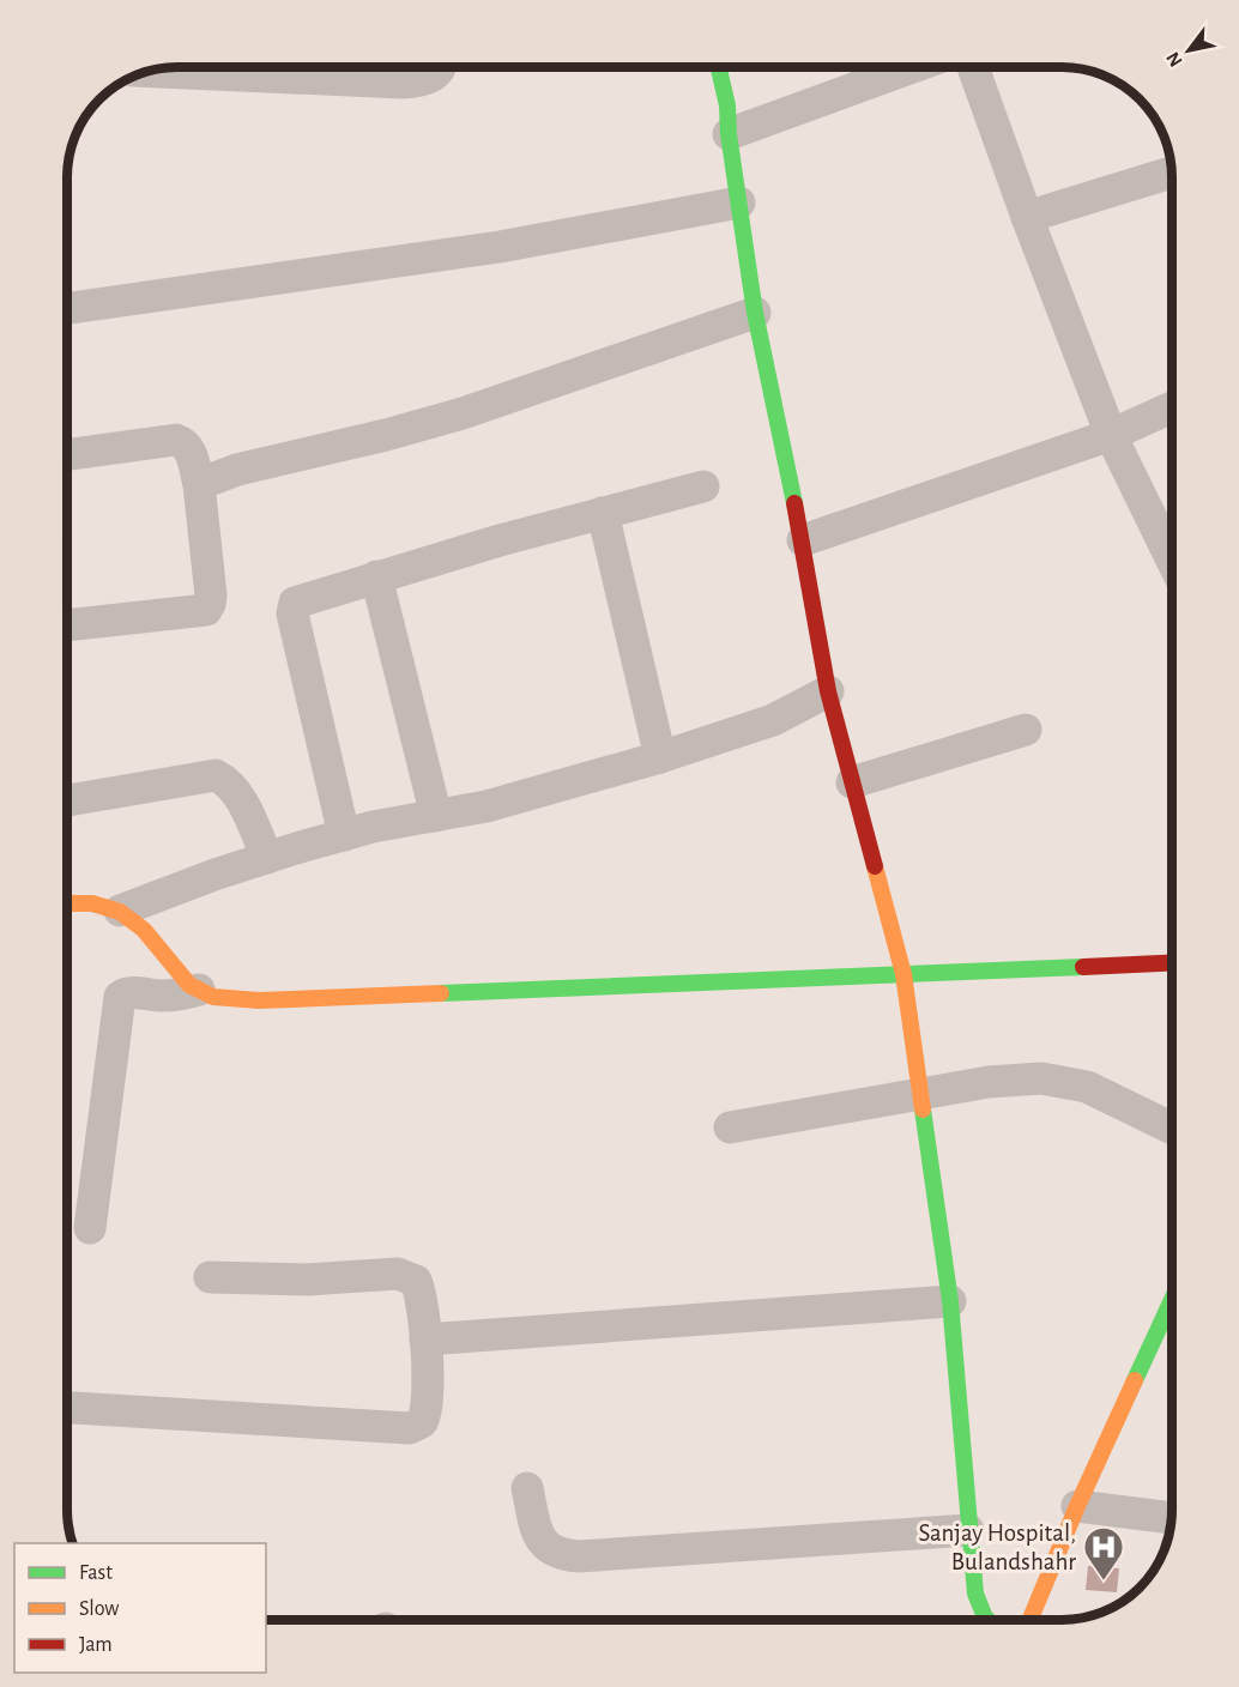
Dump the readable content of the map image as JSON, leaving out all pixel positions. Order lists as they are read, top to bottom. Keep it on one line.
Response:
{"places":{"hospital":["Sanjay Hospital, Bulandshahr"]},"legend":["Fast","Slow","Jam"],"north":"bottom left"}
